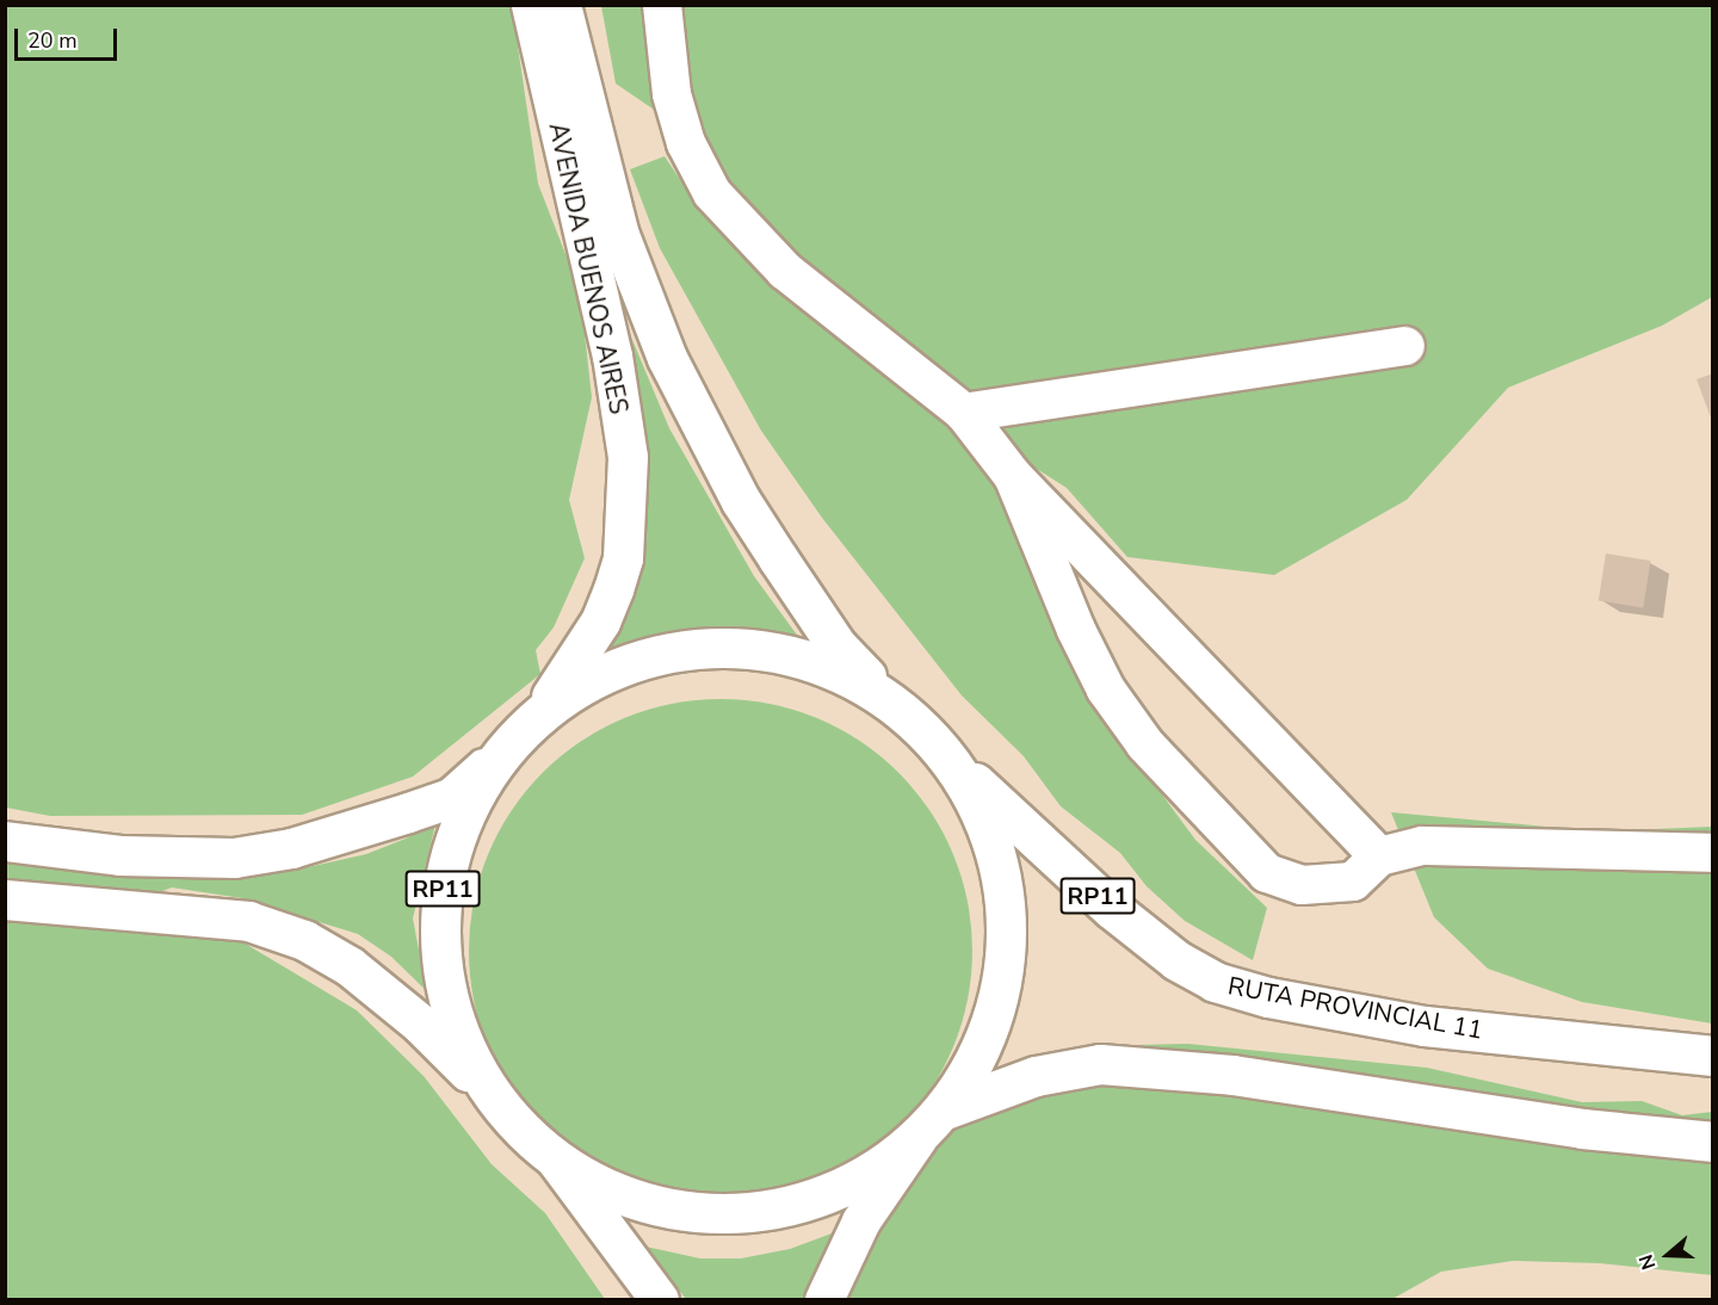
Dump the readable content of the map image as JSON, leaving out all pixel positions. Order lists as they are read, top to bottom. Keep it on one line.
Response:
{"streets":{"main road":["AVENIDA BUENOS AIRES","RP11","RUTA PROVINCIAL 11"]},"crossings":[["AVENIDA BUENOS AIRES","RP11"],["RP11","RUTA PROVINCIAL 11"]],"scale_bar":"20 m","north":"left"}
